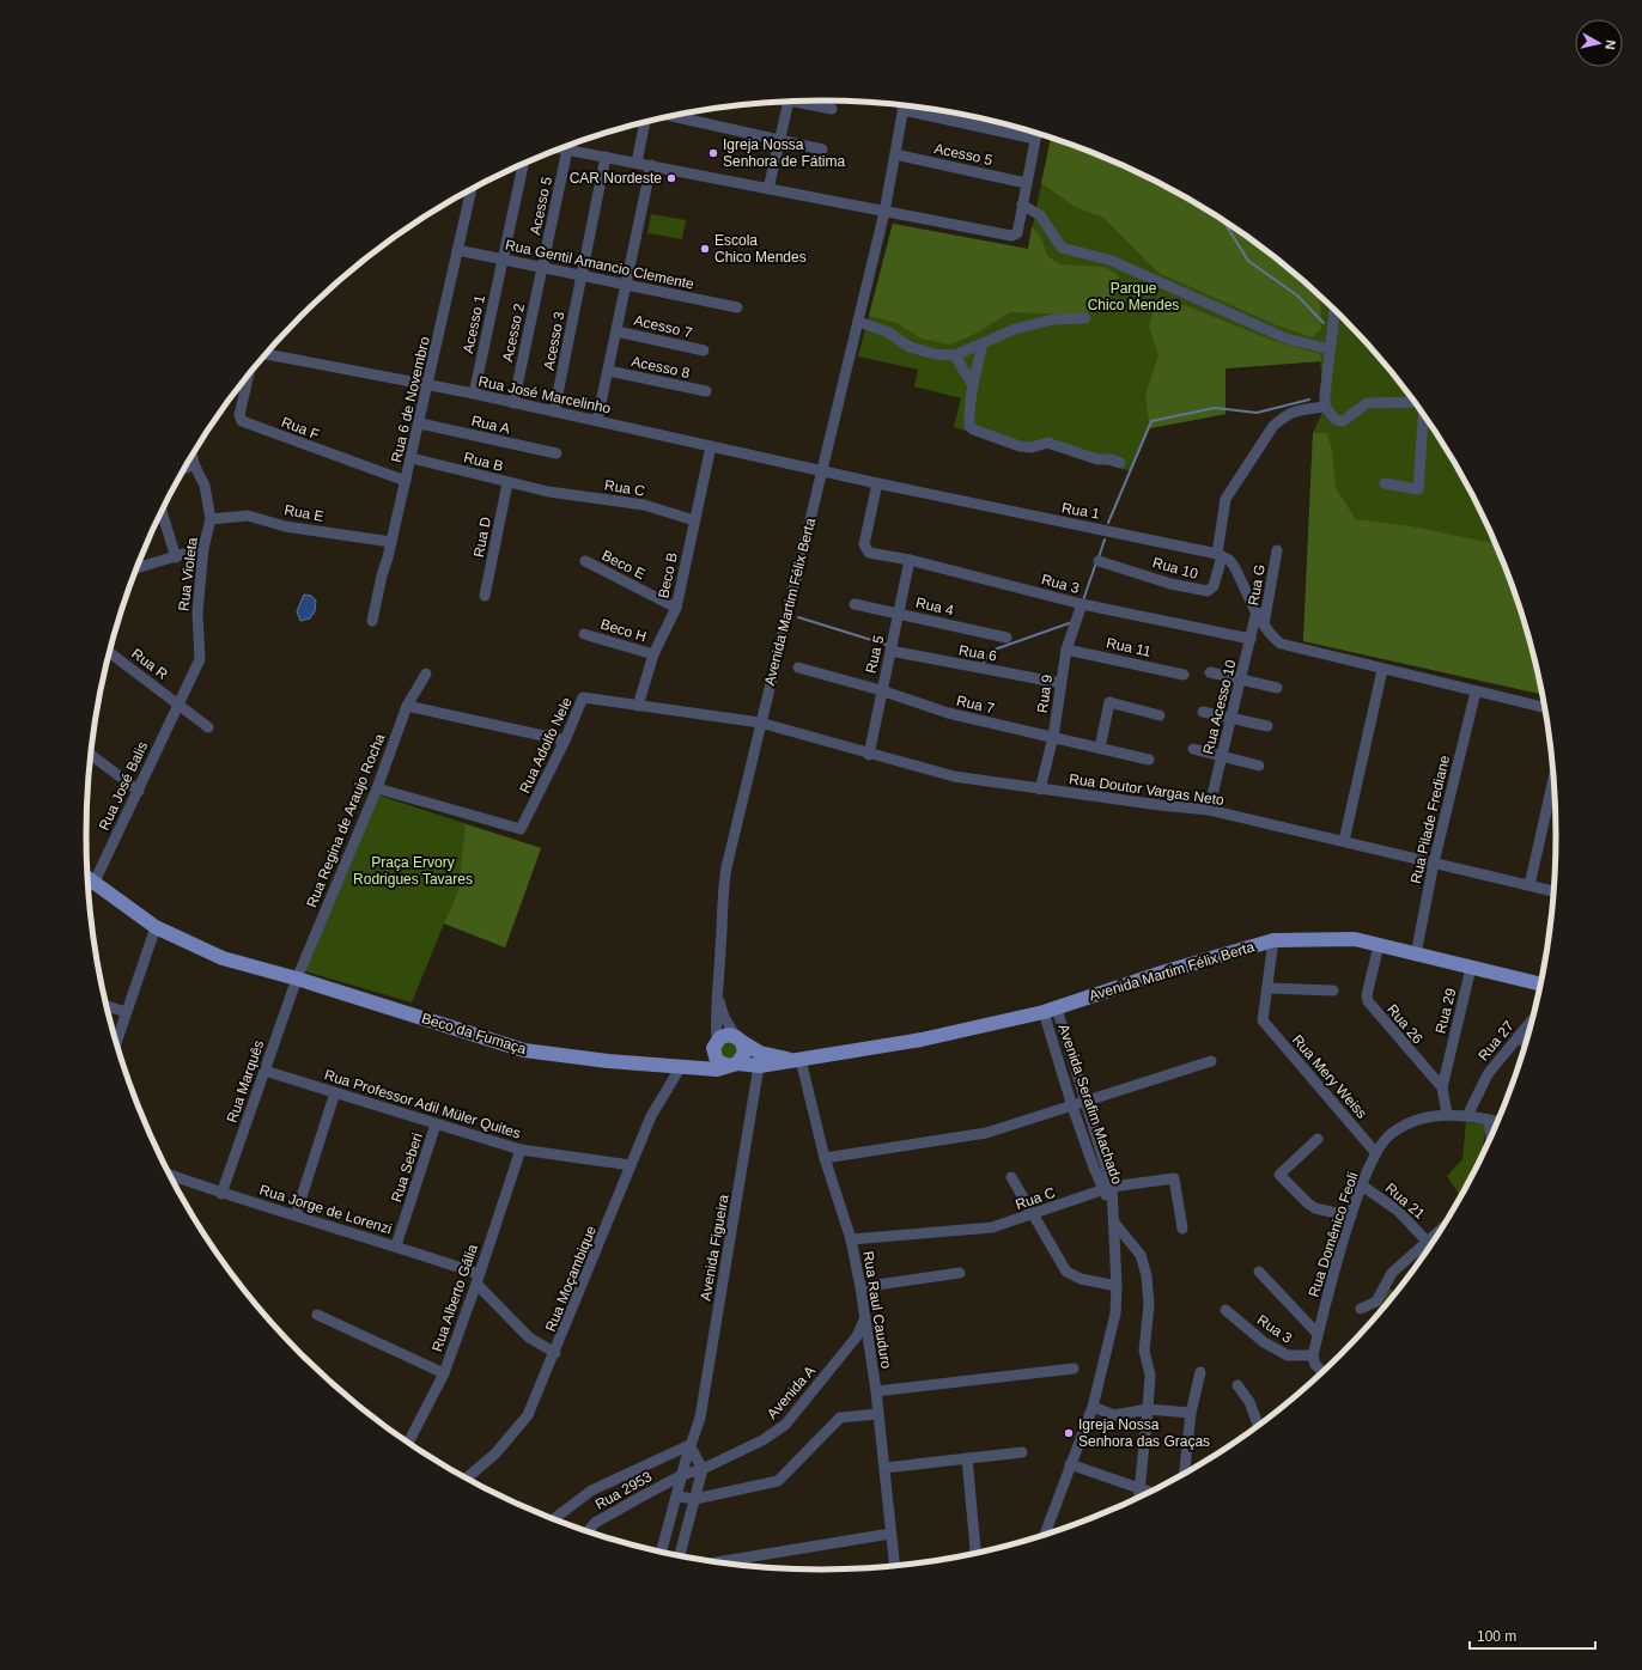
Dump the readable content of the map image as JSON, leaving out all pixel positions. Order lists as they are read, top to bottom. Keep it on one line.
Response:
{"streets":{"main road":["Avenida Martim Félix Berta","Beco da Fumaça"],"street":["Acesso 5","Rua Gentil Amancio Clemente","Acesso 1","Acesso 7","Acesso 2","Acesso 3","Acesso 8","Rua José Marcelinho","Rua 6 de Novembro","Rua A","Rua F","Rua B","Rua C","Rua 1","Rua E","Rua D","Beco E","Rua 10","Rua Violeta","Beco B","Rua 3","Rua G","Rua 4","Beco H","Rua 11","Rua 6","Rua 5","Rua R","Rua 9","Rua 7","Rua Acesso 10","Rua Adolfo Nele","Rua José Balis","Rua Doutor Vargas Neto","Rua Pilade Frediane","Rua Regina de Araujo Rocha","Rua 29","Rua 26","Rua 27","Rua Mery Weiss","Rua Marquês","Rua Professor Adil Müler Quites","Avenida Serafim Machado","Rua Seberi","Rua 21","Rua Jorge de Lorenzi","Rua Domênico Feoli","Avenida Figueira","Rua Moçambique","Rua Alberto Gália","Rua Raul Cauduro","Avenida A","Rua 2953"]},"crossings":[["Acesso 5","Rua Gentil Amancio Clemente"],["Acesso 5","Acesso 2"],["Acesso 5","Avenida Martim Félix Berta"],["Rua Gentil Amancio Clemente","Acesso 1"],["Rua Gentil Amancio Clemente","Acesso 2"],["Rua Gentil Amancio Clemente","Acesso 3"],["Rua Gentil Amancio Clemente","Rua 6 de Novembro"],["Acesso 1","Rua José Marcelinho"],["Acesso 2","Rua José Marcelinho"],["Acesso 3","Rua José Marcelinho"],["Rua José Marcelinho","Rua 6 de Novembro"],["Rua José Marcelinho","Rua 1"],["Rua José Marcelinho","Beco B"],["Rua José Marcelinho","Avenida Martim Félix Berta"],["Rua 6 de Novembro","Rua A"],["Rua 6 de Novembro","Rua F"],["Rua 6 de Novembro","Rua B"],["Rua 6 de Novembro","Rua E"],["Rua B","Rua C"],["Rua B","Rua D"],["Rua C","Beco B"],["Rua C","Avenida Serafim Machado"],["Rua C","Rua Raul Cauduro"],["Rua 1","Rua 10"],["Rua 1","Rua 3"],["Rua 1","Avenida Martim Félix Berta"],["Rua E","Rua Violeta"],["Beco E","Beco B"],["Rua Violeta","Rua R"],["Rua Violeta","Rua José Balis"],["Beco B","Beco H"],["Beco B","Rua Adolfo Nele"],["Rua 3","Rua 5"],["Rua 3","Rua 9"],["Rua 3","Rua Acesso 10"],["Rua 3","Rua Domênico Feoli"],["Avenida Martim Félix Berta","Rua Adolfo Nele"],["Avenida Martim Félix Berta","Rua Doutor Vargas Neto"],["Avenida Martim Félix Berta","Rua Pilade Frediane"],["Avenida Martim Félix Berta","Rua 29"],["Avenida Martim Félix Berta","Rua 26"],["Avenida Martim Félix Berta","Beco da Fumaça"],["Avenida Martim Félix Berta","Avenida Serafim Machado"],["Avenida Martim Félix Berta","Avenida Figueira"],["Avenida Martim Félix Berta","Rua Raul Cauduro"],["Rua 4","Rua 5"],["Rua 11","Rua 9"],["Rua 6","Rua 5"],["Rua 6","Rua 9"],["Rua 5","Rua 7"],["Rua 5","Rua Doutor Vargas Neto"],["Rua R","Rua José Balis"],["Rua 9","Rua 7"],["Rua 9","Rua Doutor Vargas Neto"],["Rua Acesso 10","Rua Doutor Vargas Neto"],["Rua Adolfo Nele","Rua Doutor Vargas Neto"],["Rua Adolfo Nele","Rua Regina de Araujo Rocha"],["Rua José Balis","Beco da Fumaça"],["Rua Doutor Vargas Neto","Rua Pilade Frediane"],["Rua Regina de Araujo Rocha","Beco da Fumaça"],["Rua Regina de Araujo Rocha","Rua Marquês"],["Rua 29","Rua 26"],["Beco da Fumaça","Rua Marquês"],["Beco da Fumaça","Rua Moçambique"],["Rua 27","Rua Domênico Feoli"],["Rua Mery Weiss","Rua Domênico Feoli"],["Rua Marquês","Rua Professor Adil Müler Quites"],["Rua Marquês","Rua Jorge de Lorenzi"],["Rua Professor Adil Müler Quites","Rua Seberi"],["Rua Professor Adil Müler Quites","Rua Moçambique"],["Rua Professor Adil Müler Quites","Rua Alberto Gália"],["Rua Seberi","Rua Jorge de Lorenzi"],["Rua 21","Rua Domênico Feoli"],["Rua Jorge de Lorenzi","Rua Moçambique"],["Rua Jorge de Lorenzi","Rua Alberto Gália"],["Avenida Figueira","Avenida A"],["Avenida Figueira","Rua 2953"],["Rua Raul Cauduro","Avenida A"],["Avenida A","Rua 2953"]],"parks":["Parque Chico Mendes","Praça Ervory Rodrigues Tavares"],"places":["Igreja Nossa Senhora de Fátima","CAR Nordeste","Escola Chico Mendes","Igreja Nossa Senhora das Graças"],"scale_bar":"100 m","north":"right"}
